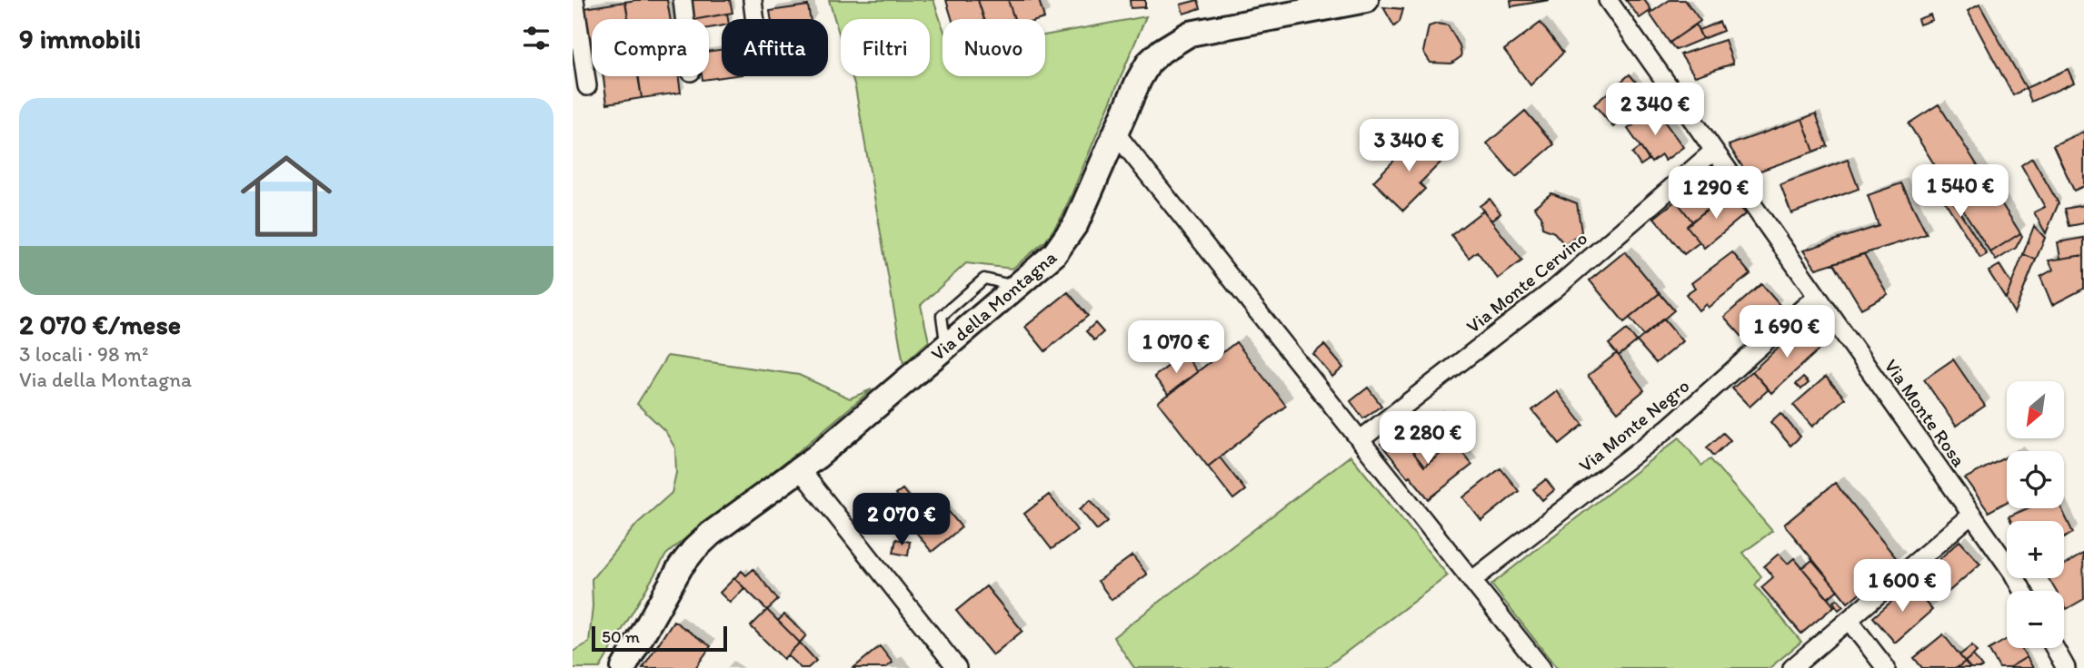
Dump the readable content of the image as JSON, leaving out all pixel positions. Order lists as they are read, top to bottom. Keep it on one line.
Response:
{"streets":{"street":["Via Monte Cervino","Via della Montagna","Via Monte Rosa","Via Monte Negro"]},"crossings":[["Via Monte Cervino","Via Monte Rosa"],["Via Monte Rosa","Via Monte Negro"]],"scale_bar":"50 m","north":"bottom left","page":{"heading":"9 immobili","chip":["Compra","Affitta","Filtri","Nuovo"],"list":[{"name":"2 070 €/mese","note":"3 locali · 98 m² · Via della Montagna"}],"price":["2 340 €","3 340 €","1 540 €","1 290 €","1 690 €","1 070 €","2 280 €","2 070 €","1 600 €"],"map_buttons":["+","−"],"scale":"50 m"}}
